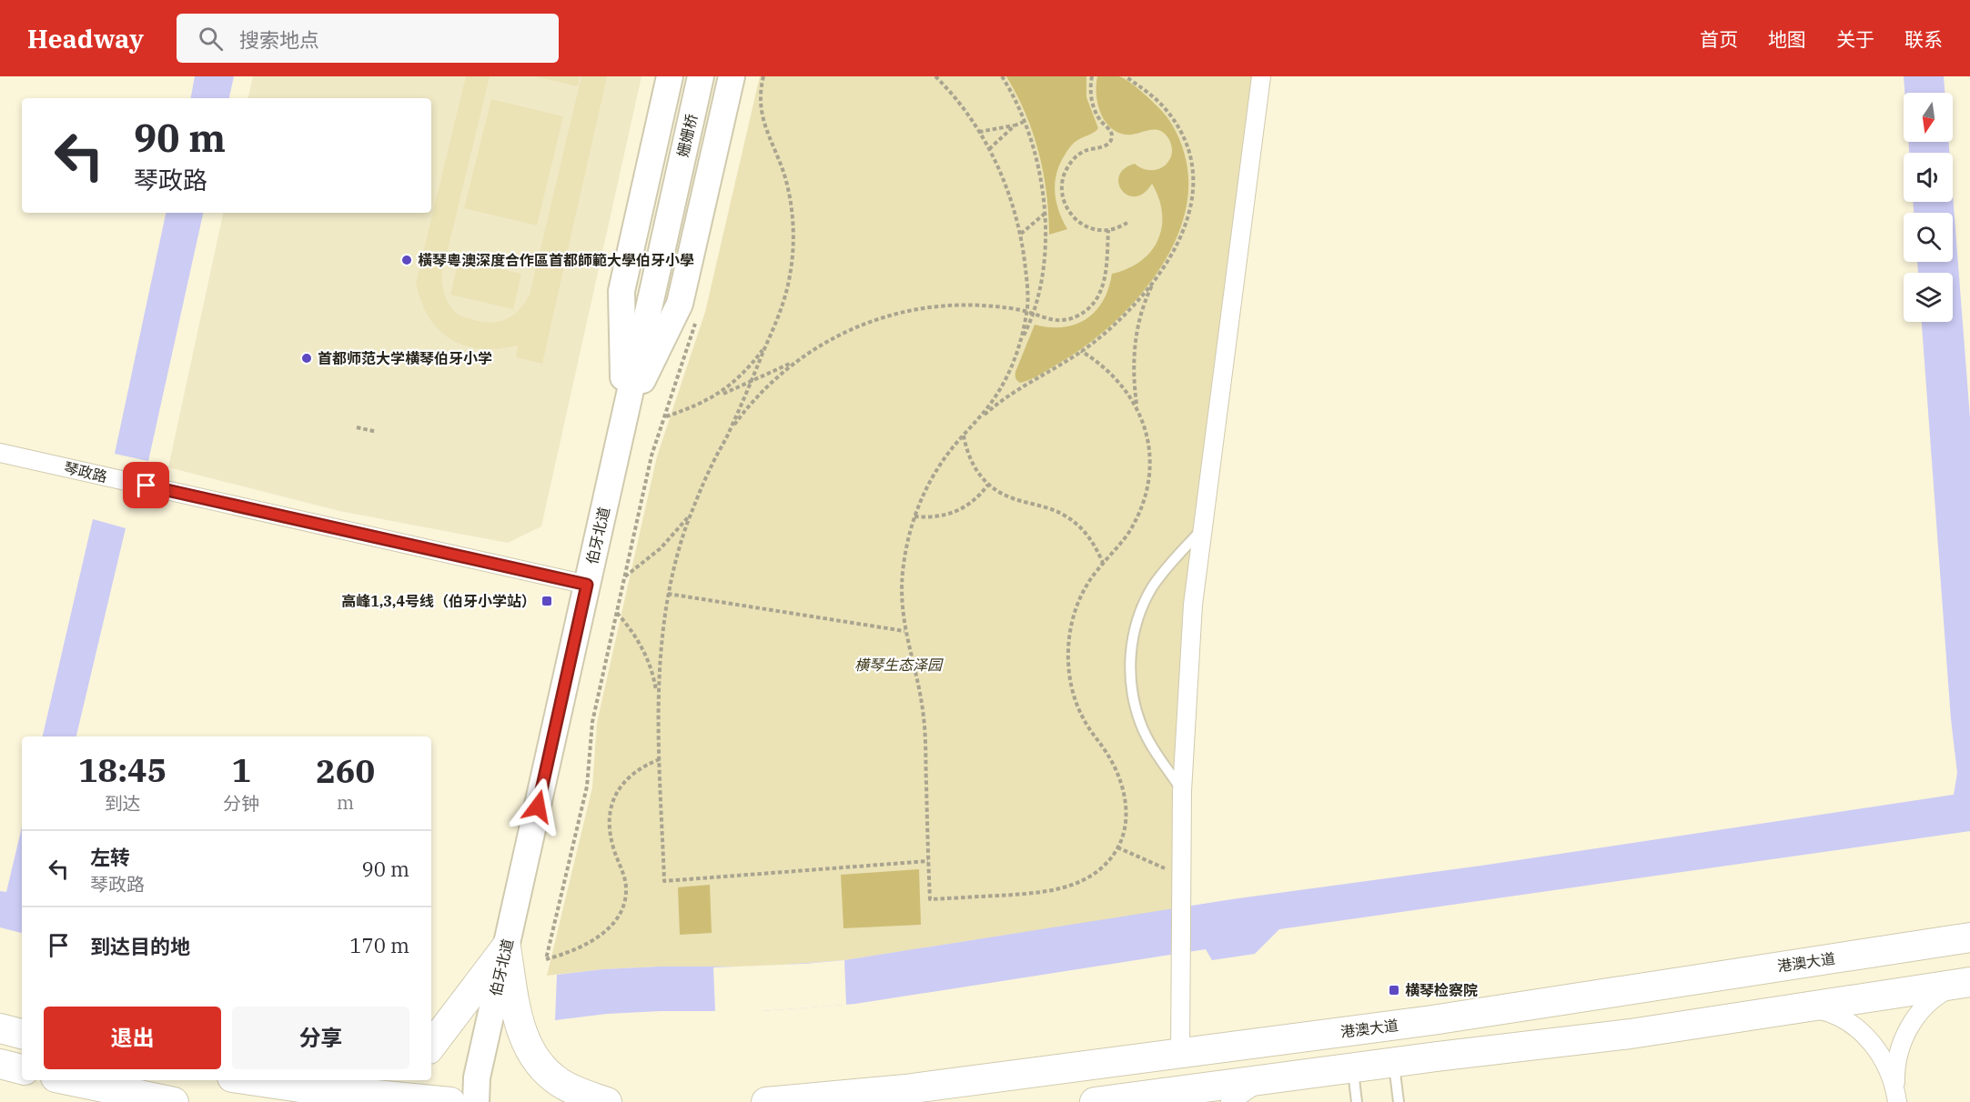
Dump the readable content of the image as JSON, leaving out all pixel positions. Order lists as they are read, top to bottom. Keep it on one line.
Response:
{"streets":{"main road":["姗姗桥","伯牙北道","港澳大道"],"street":["琴政路"]},"crossings":[["姗姗桥","伯牙北道"],["琴政路","伯牙北道"]],"parks":["横琴生态泽园"],"places":{"other":["橫琴粵澳深度合作區首都師範大學伯牙小學","首都师范大学横琴伯牙小学"],"transit":["高峰1,3,4号线（伯牙小学站）","横琴检察院"]},"north":"bottom","page":{"header":"Headway","search":"搜索地点","nav":["首页","地图","关于","联系"],"turn":["90 m","琴政路"],"eta":["18:45","到达","1","分钟","260","m"],"list":[{"name":"左转","note":"琴政路","value":"90 m"},{"name":"到达目的地","value":"170 m"}],"buttons":["退出","分享"]}}
